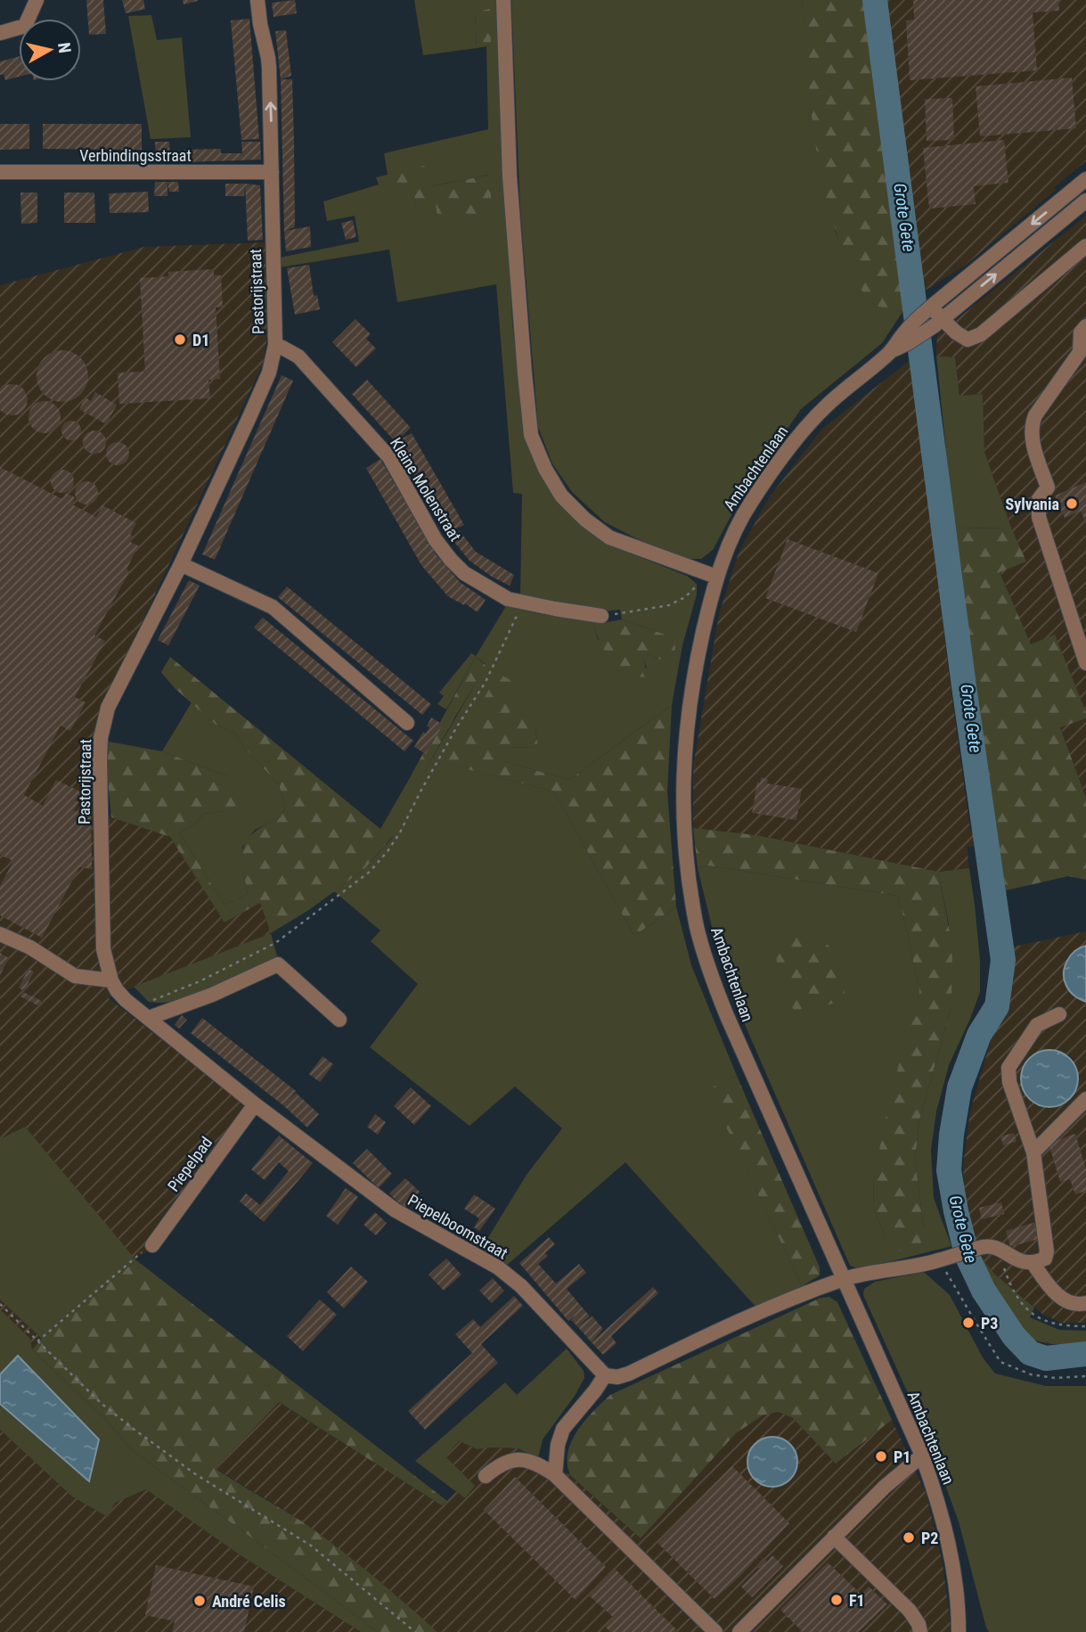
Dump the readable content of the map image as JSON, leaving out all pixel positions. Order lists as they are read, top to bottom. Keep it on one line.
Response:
{"streets":{"street":["Verbindingsstraat","Pastorijstraat","Ambachtenlaan","Kleine Molenstraat","Piepelpad","Piepelboomstraat"]},"crossings":[["Verbindingsstraat","Pastorijstraat"],["Pastorijstraat","Kleine Molenstraat"],["Pastorijstraat","Piepelboomstraat"],["Piepelpad","Piepelboomstraat"]],"water":["Grote Gete"],"places":["D1","Sylvania","P3","P1","P2","F1","André Celis"],"north":"right"}
